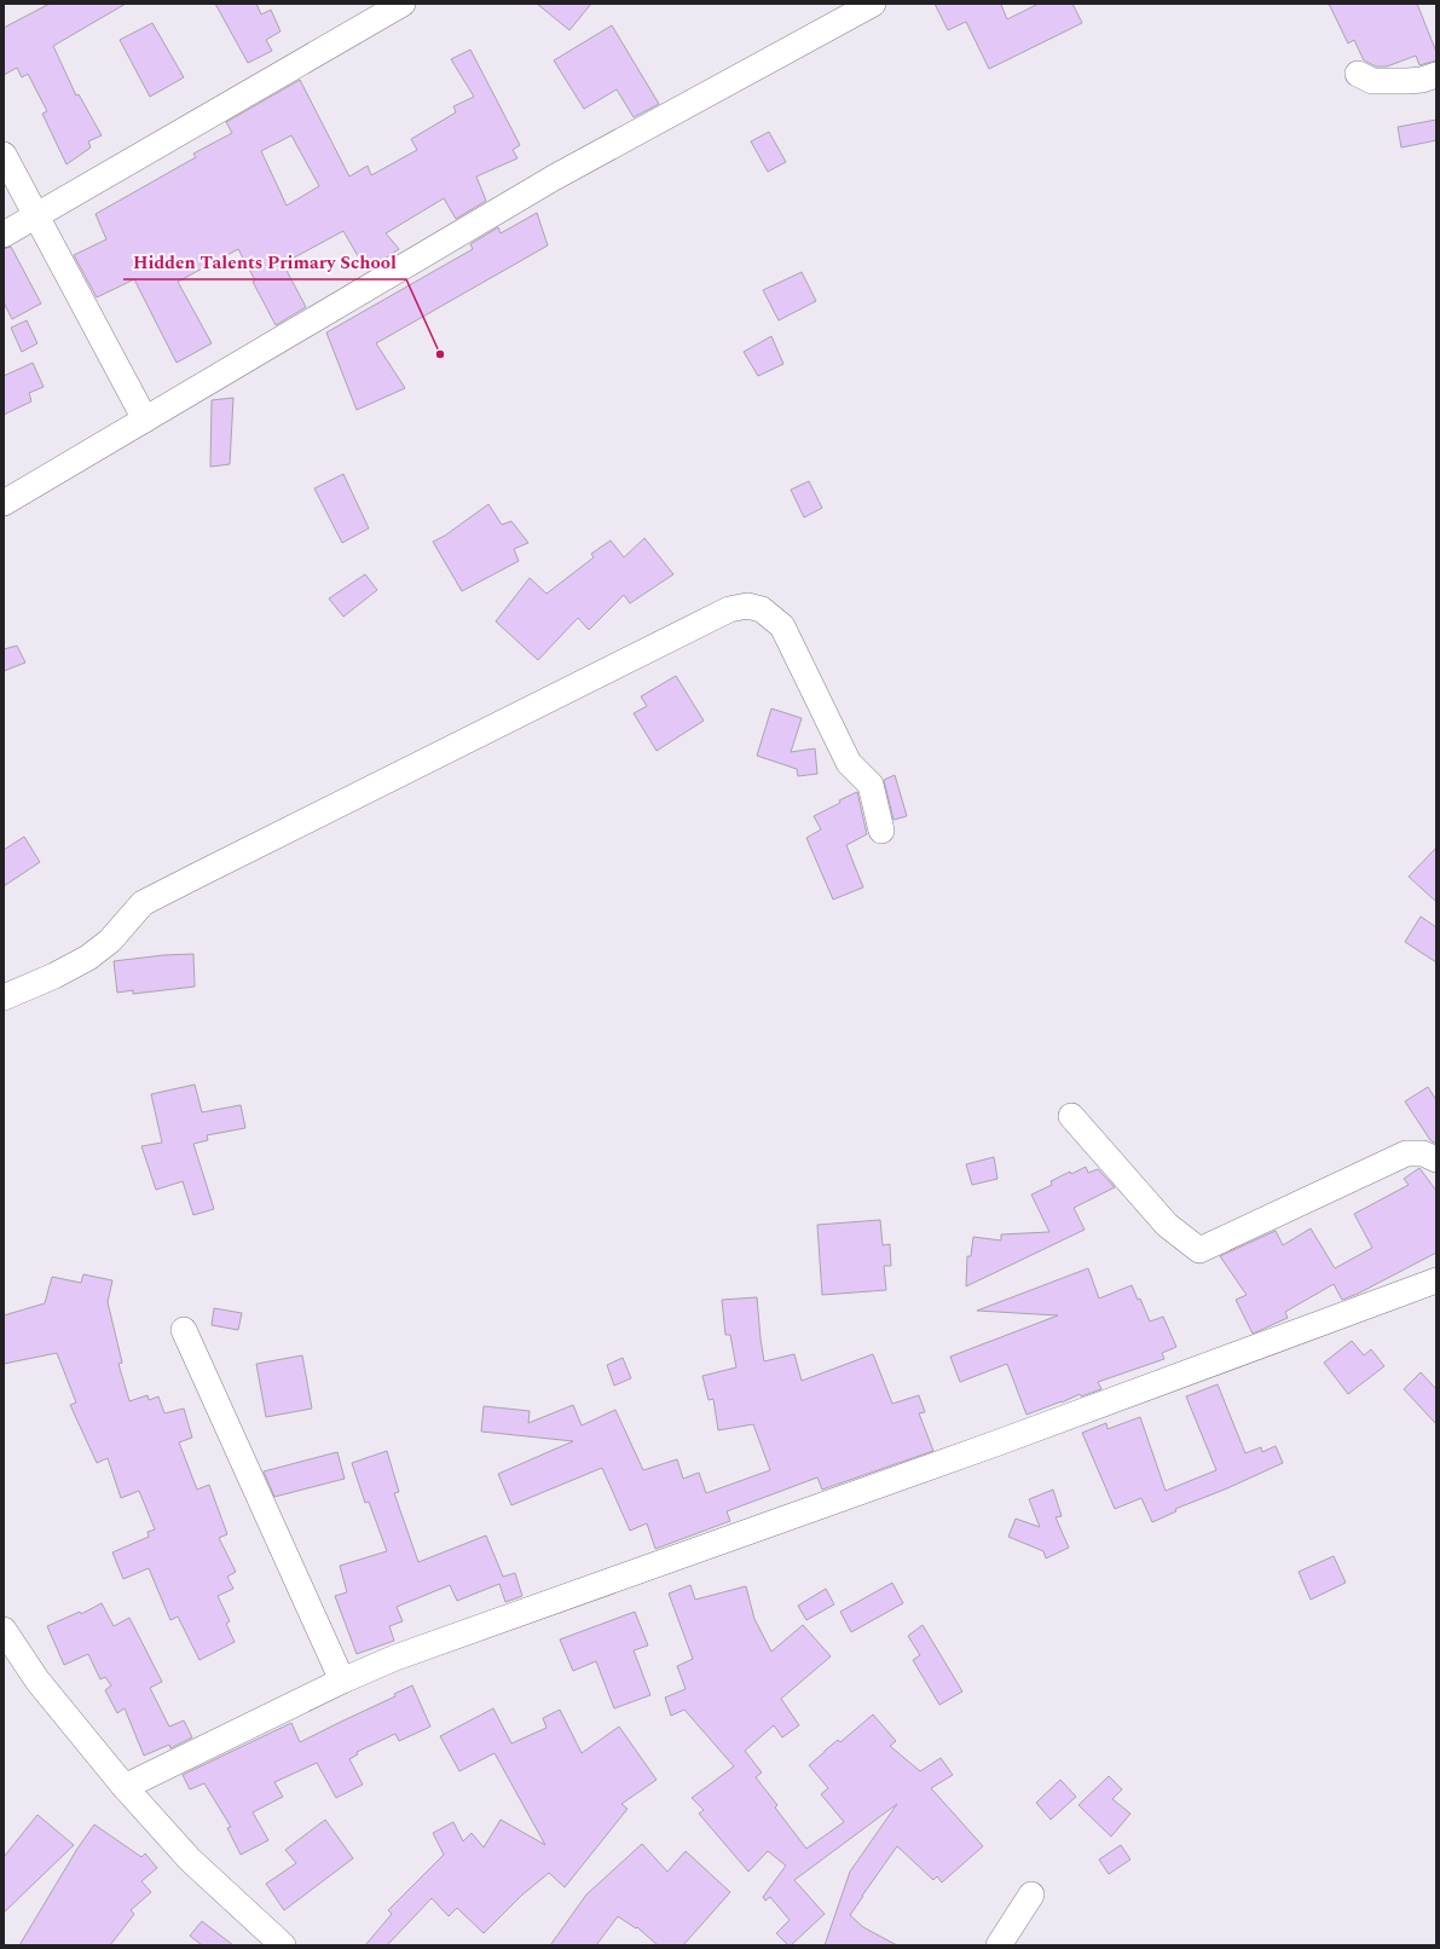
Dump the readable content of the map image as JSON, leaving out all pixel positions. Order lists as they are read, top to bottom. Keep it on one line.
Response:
{"places":["Hidden Talents Primary School"]}
